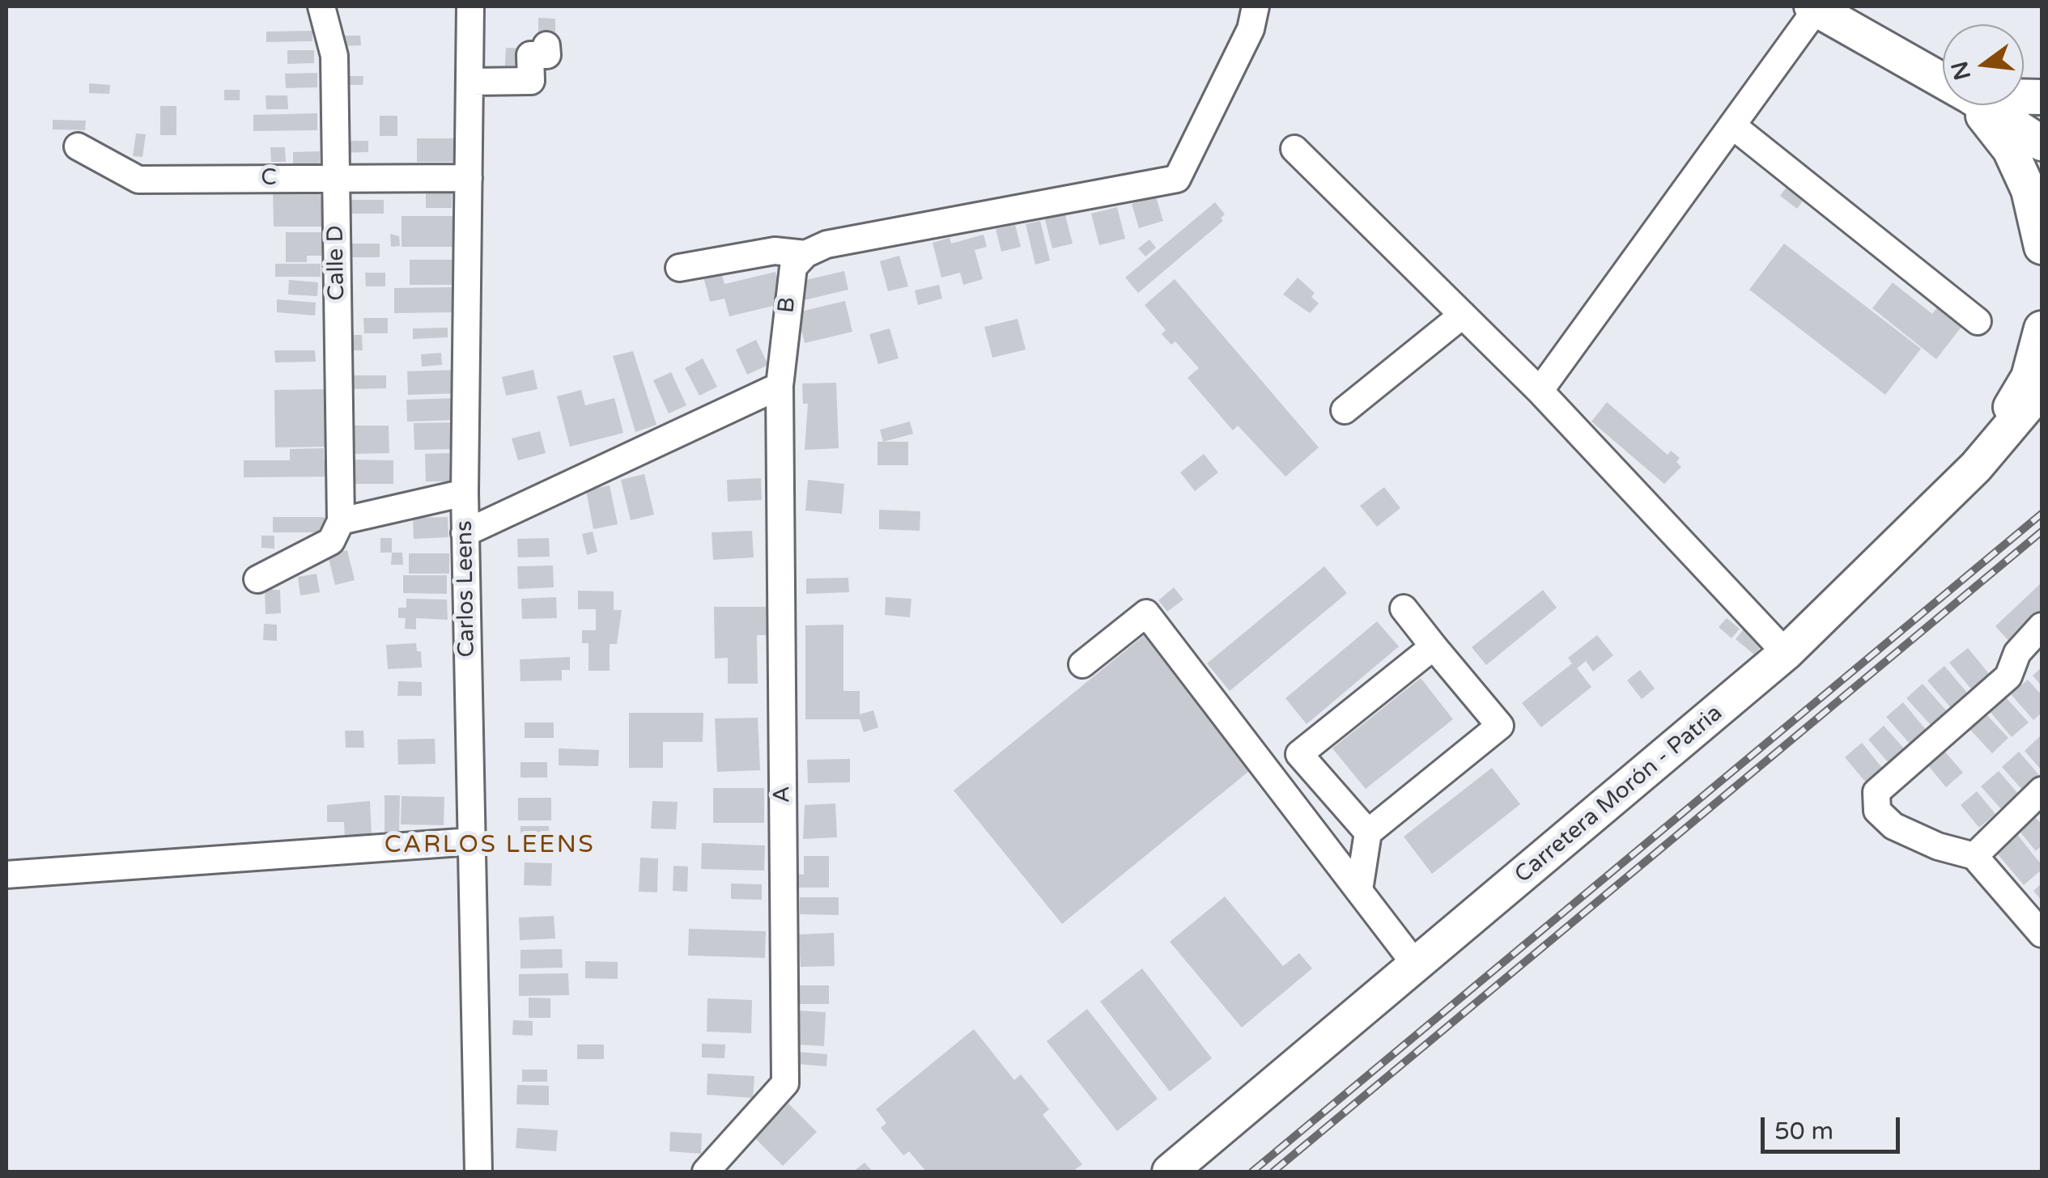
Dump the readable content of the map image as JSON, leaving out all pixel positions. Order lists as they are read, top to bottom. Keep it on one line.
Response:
{"streets":{"main road":["Carretera Morón - Patria"],"street":["C","Calle D","B","Carlos Leens","A"]},"crossings":[["C","Calle D"],["C","Carlos Leens"],["B","A"]],"districts":["CARLOS LEENS"],"scale_bar":"50 m","north":"left"}
